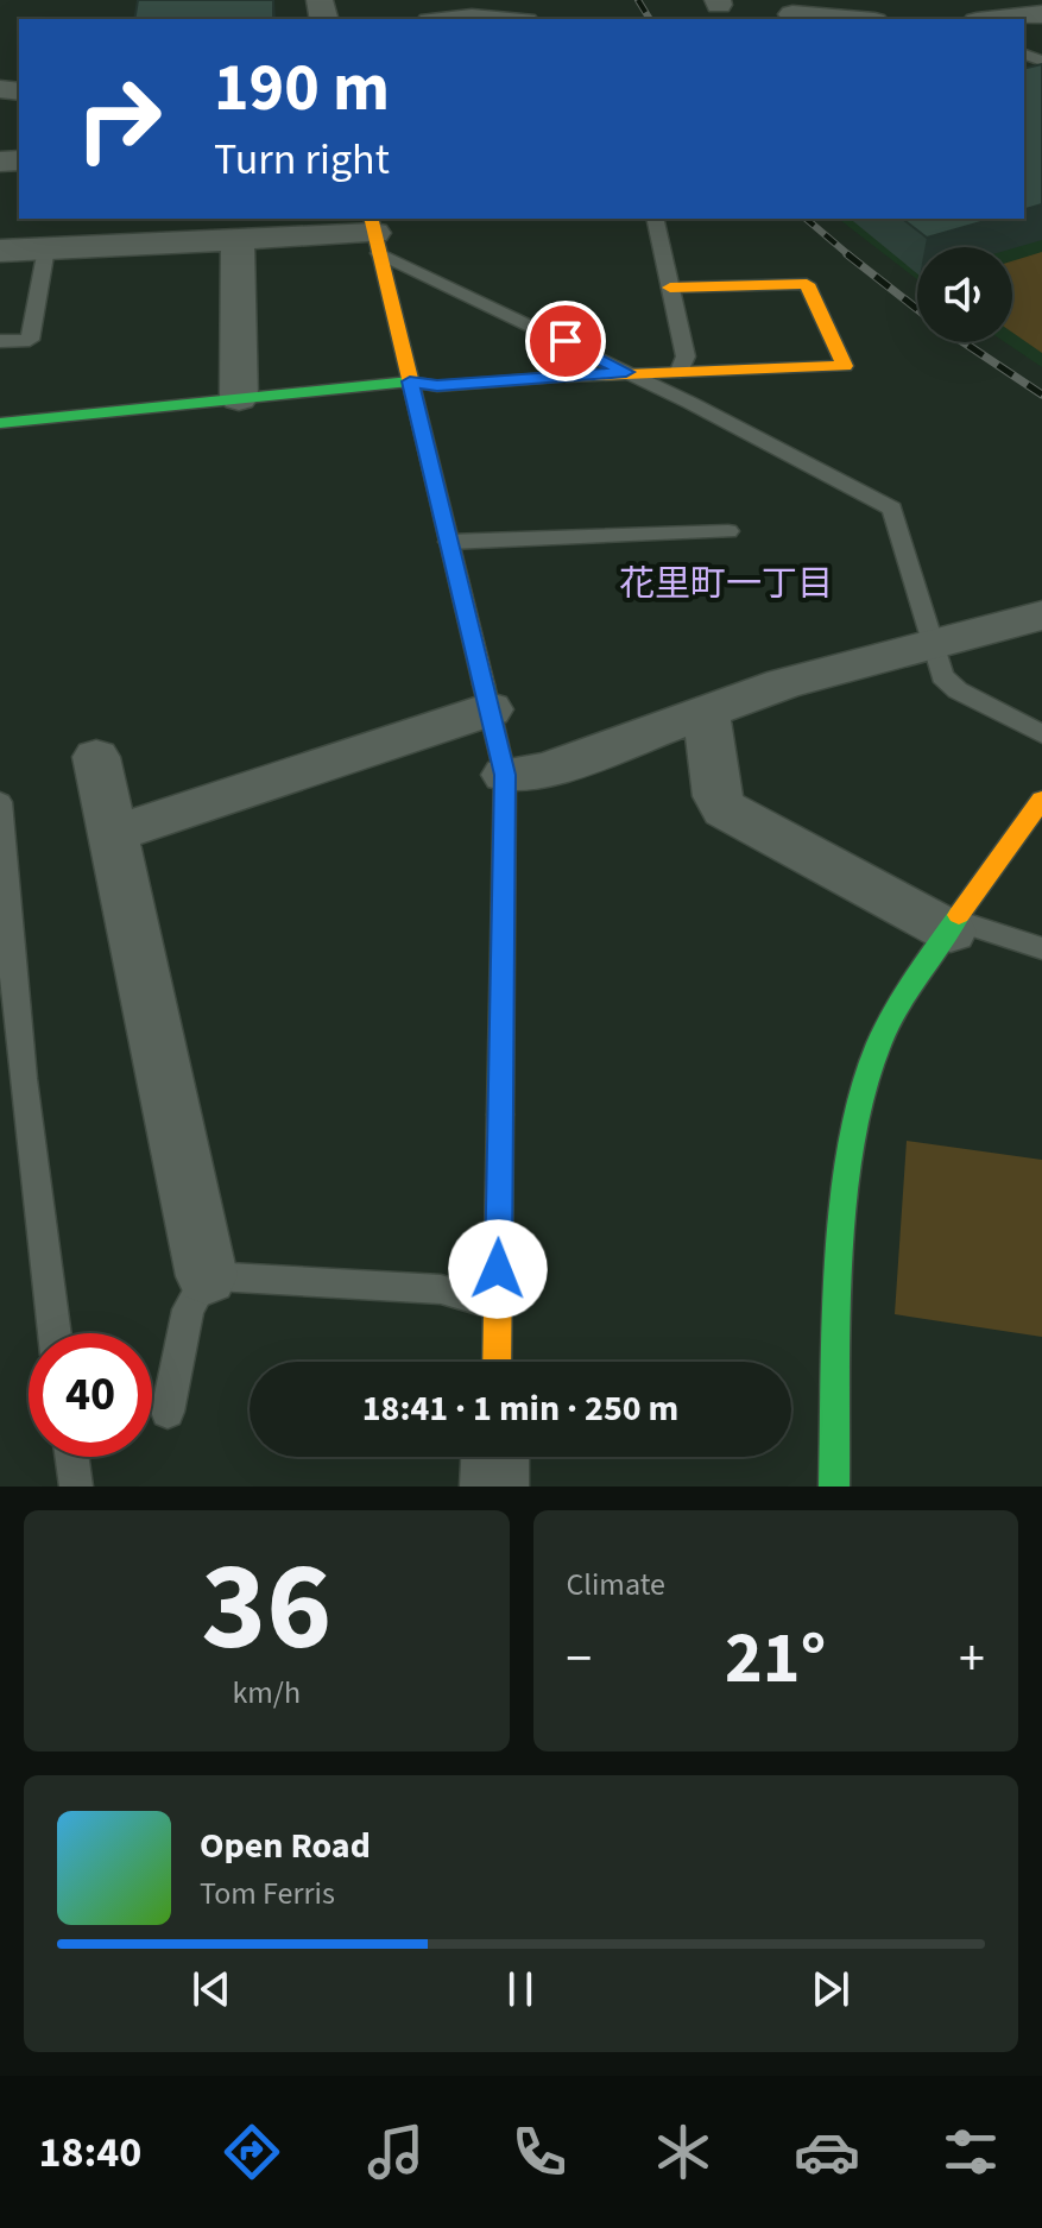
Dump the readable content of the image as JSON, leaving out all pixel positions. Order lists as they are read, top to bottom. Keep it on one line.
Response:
{"districts":["花里町一丁目"],"page":{"turn":["190 m","Turn right"],"limit":"40","trip":"18:41 · 1 min · 250 m","tile":[["36","km/h"],"Climate"],"heat":["−","21°","+"],"song":["Open Road","Tom Ferris"],"tabs":"18:40"}}
